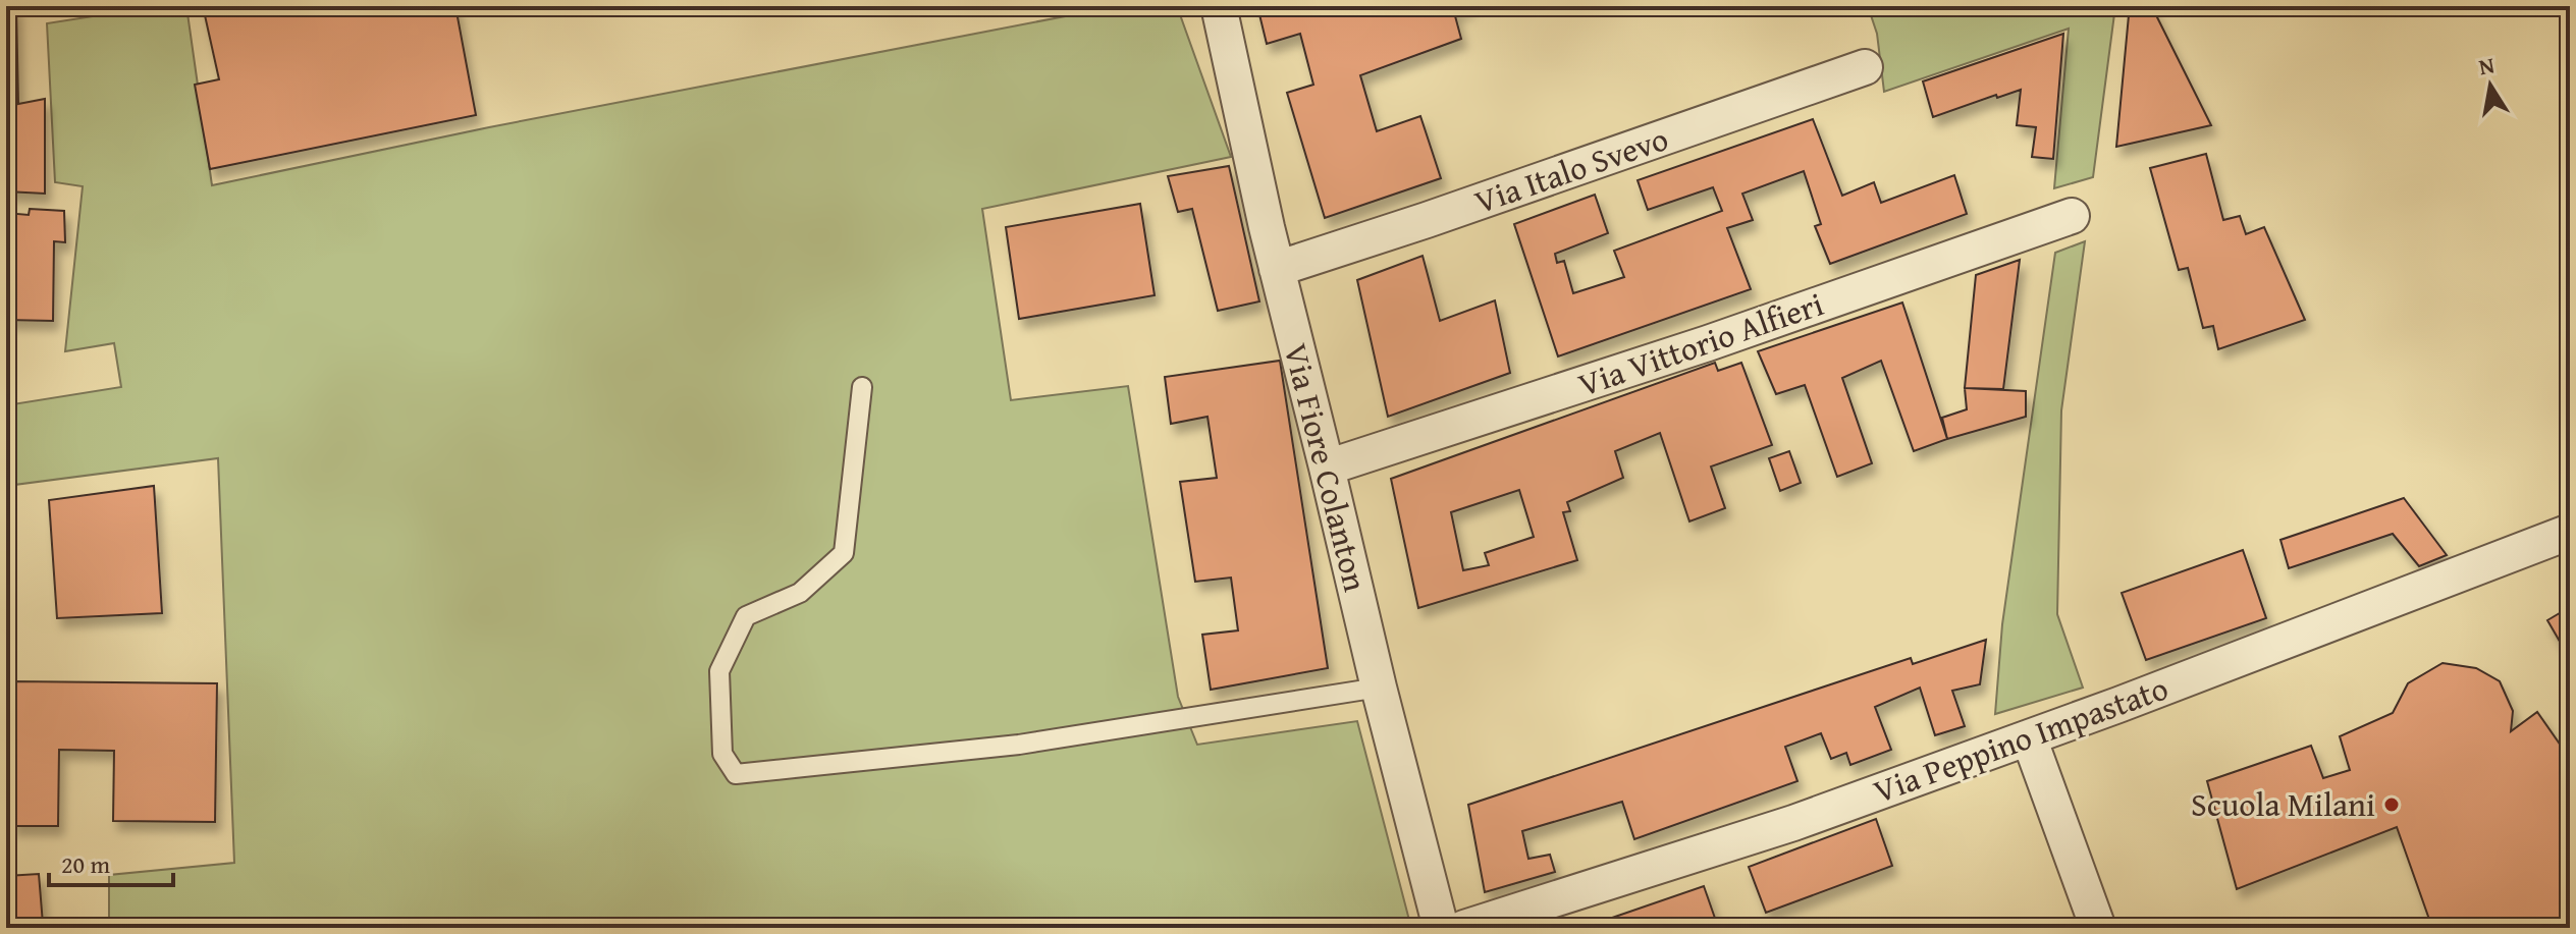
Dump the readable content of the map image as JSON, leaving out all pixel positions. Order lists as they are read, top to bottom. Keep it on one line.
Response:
{"streets":{"street":["Via Italo Svevo","Via Vittorio Alfieri","Via Fiore Colanton","Via Peppino Impastato"]},"crossings":[["Via Italo Svevo","Via Fiore Colanton"],["Via Vittorio Alfieri","Via Fiore Colanton"]],"places":["Scuola Milani"],"scale_bar":"20 m","north":"top"}
